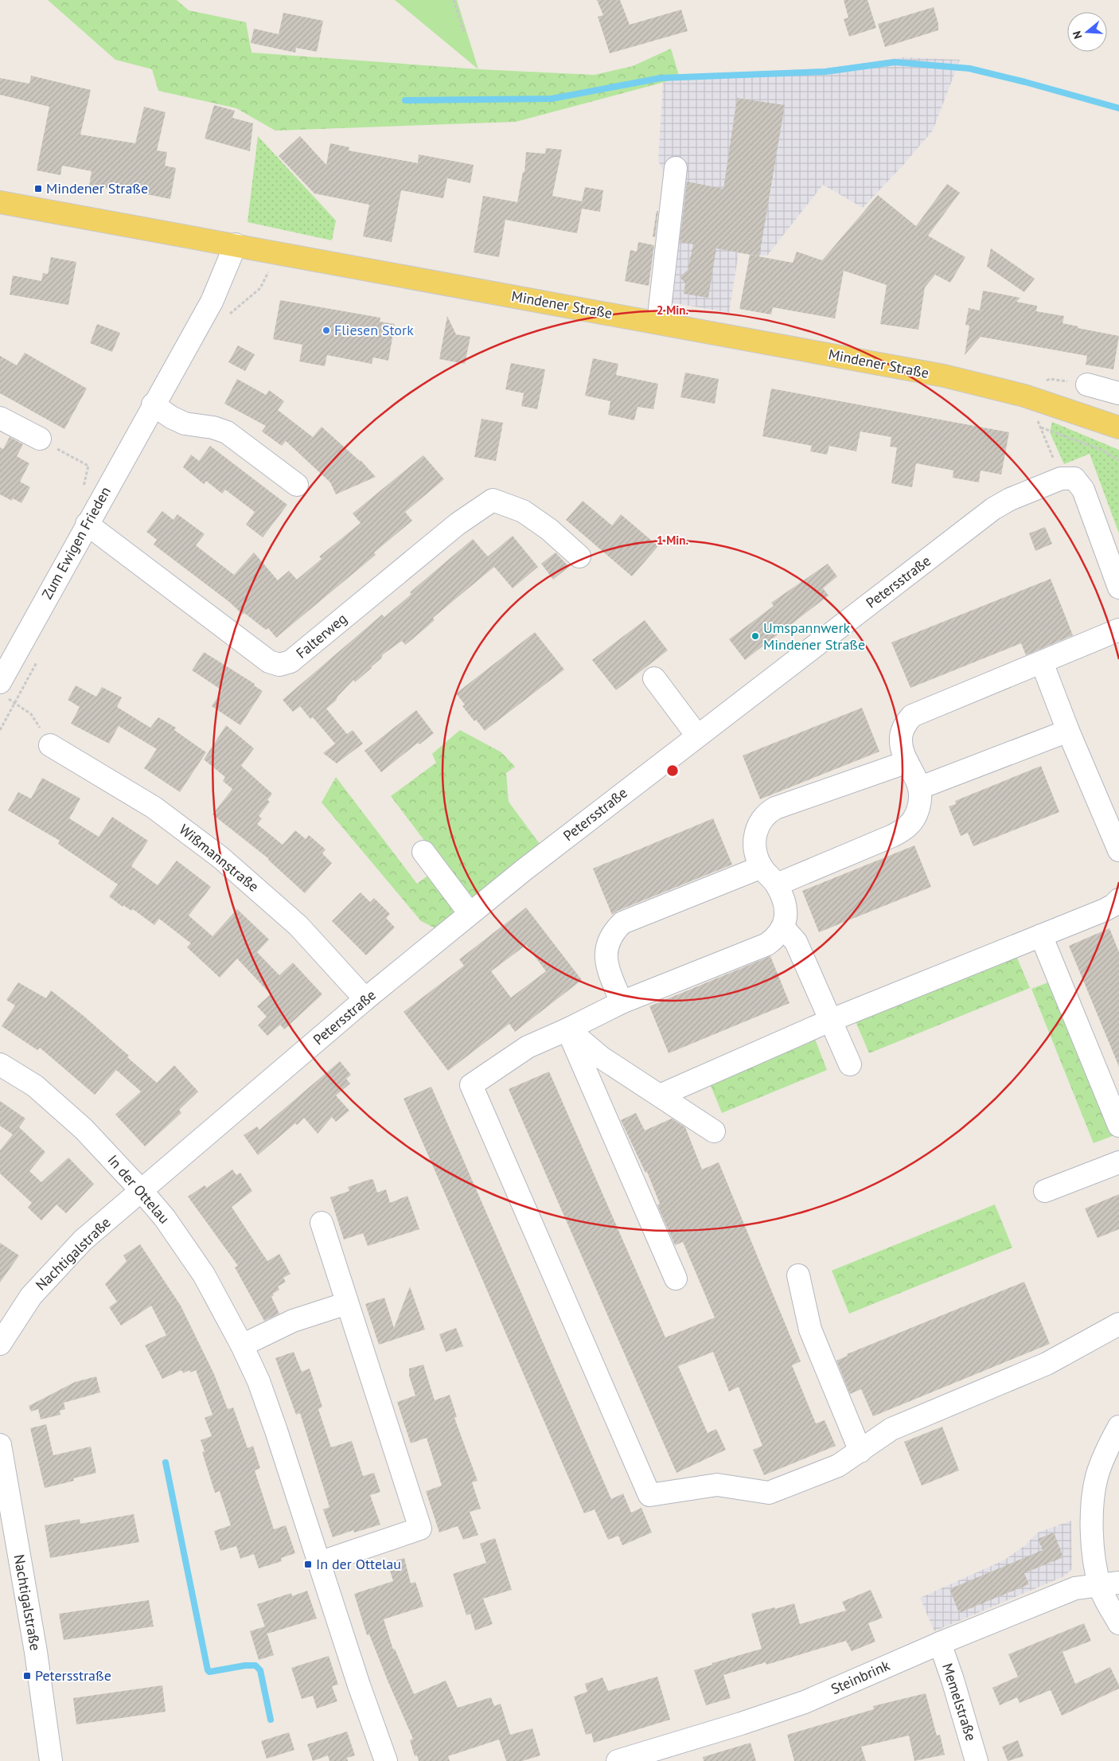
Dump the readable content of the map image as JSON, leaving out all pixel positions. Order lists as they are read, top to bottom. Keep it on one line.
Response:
{"streets":{"main road":["Mindener Straße"],"street":["Zum Ewigen Frieden","Petersstraße","Falterweg","Wißmannstraße","In der Ottelau","Nachtigalstraße","Steinbrink","Memelstraße"]},"crossings":[["Mindener Straße","Zum Ewigen Frieden"],["Zum Ewigen Frieden","Falterweg"],["Petersstraße","Wißmannstraße"],["Petersstraße","In der Ottelau"],["Petersstraße","Nachtigalstraße"],["In der Ottelau","Nachtigalstraße"],["Steinbrink","Memelstraße"]],"places":{"transit":["Mindener Straße","In der Ottelau","Petersstraße"],"other":["Fliesen Stork","Umspannwerk Mindener Straße"]},"north":"left","rings":["2 Min.","1 Min."]}
